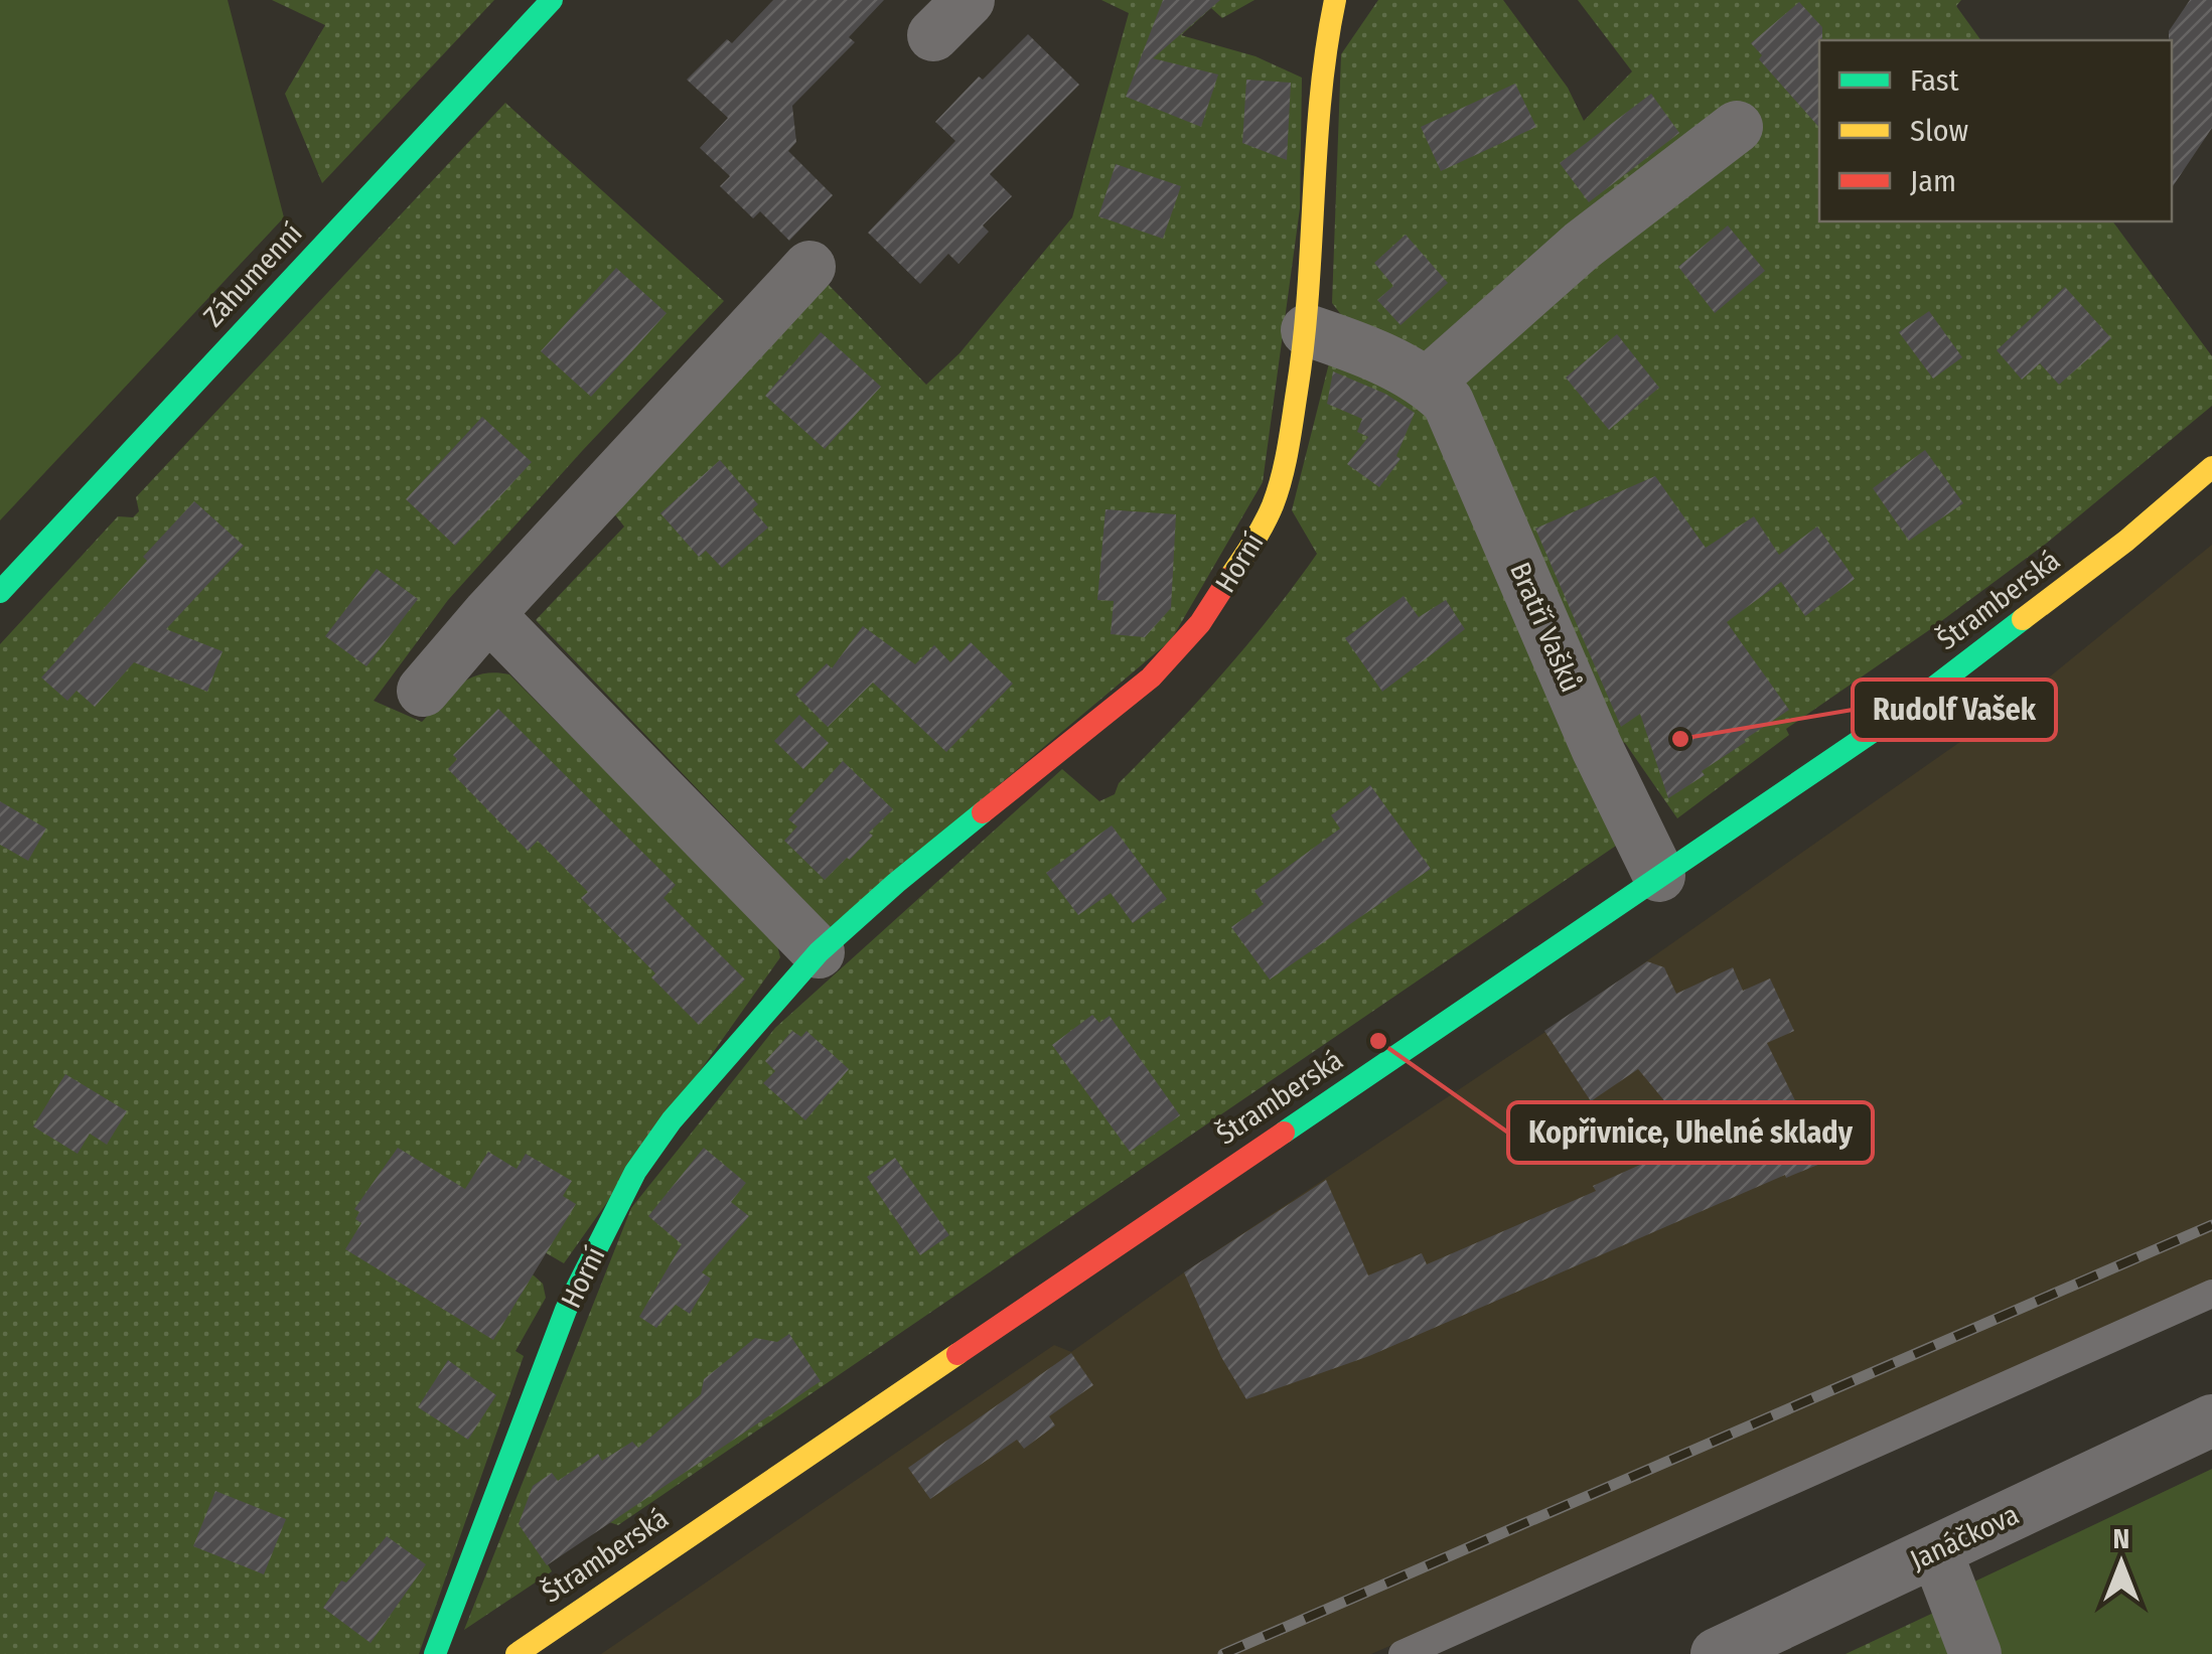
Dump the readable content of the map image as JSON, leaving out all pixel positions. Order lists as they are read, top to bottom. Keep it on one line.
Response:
{"streets":{"street":["Záhumenní","Horní","Štramberská","Bratří Vašků","Janáčkova"]},"crossings":[["Štramberská","Bratří Vašků"]],"places":["Rudolf Vašek","Kopřivnice, Uhelné sklady"],"legend":["Fast","Slow","Jam"],"north":"top"}
